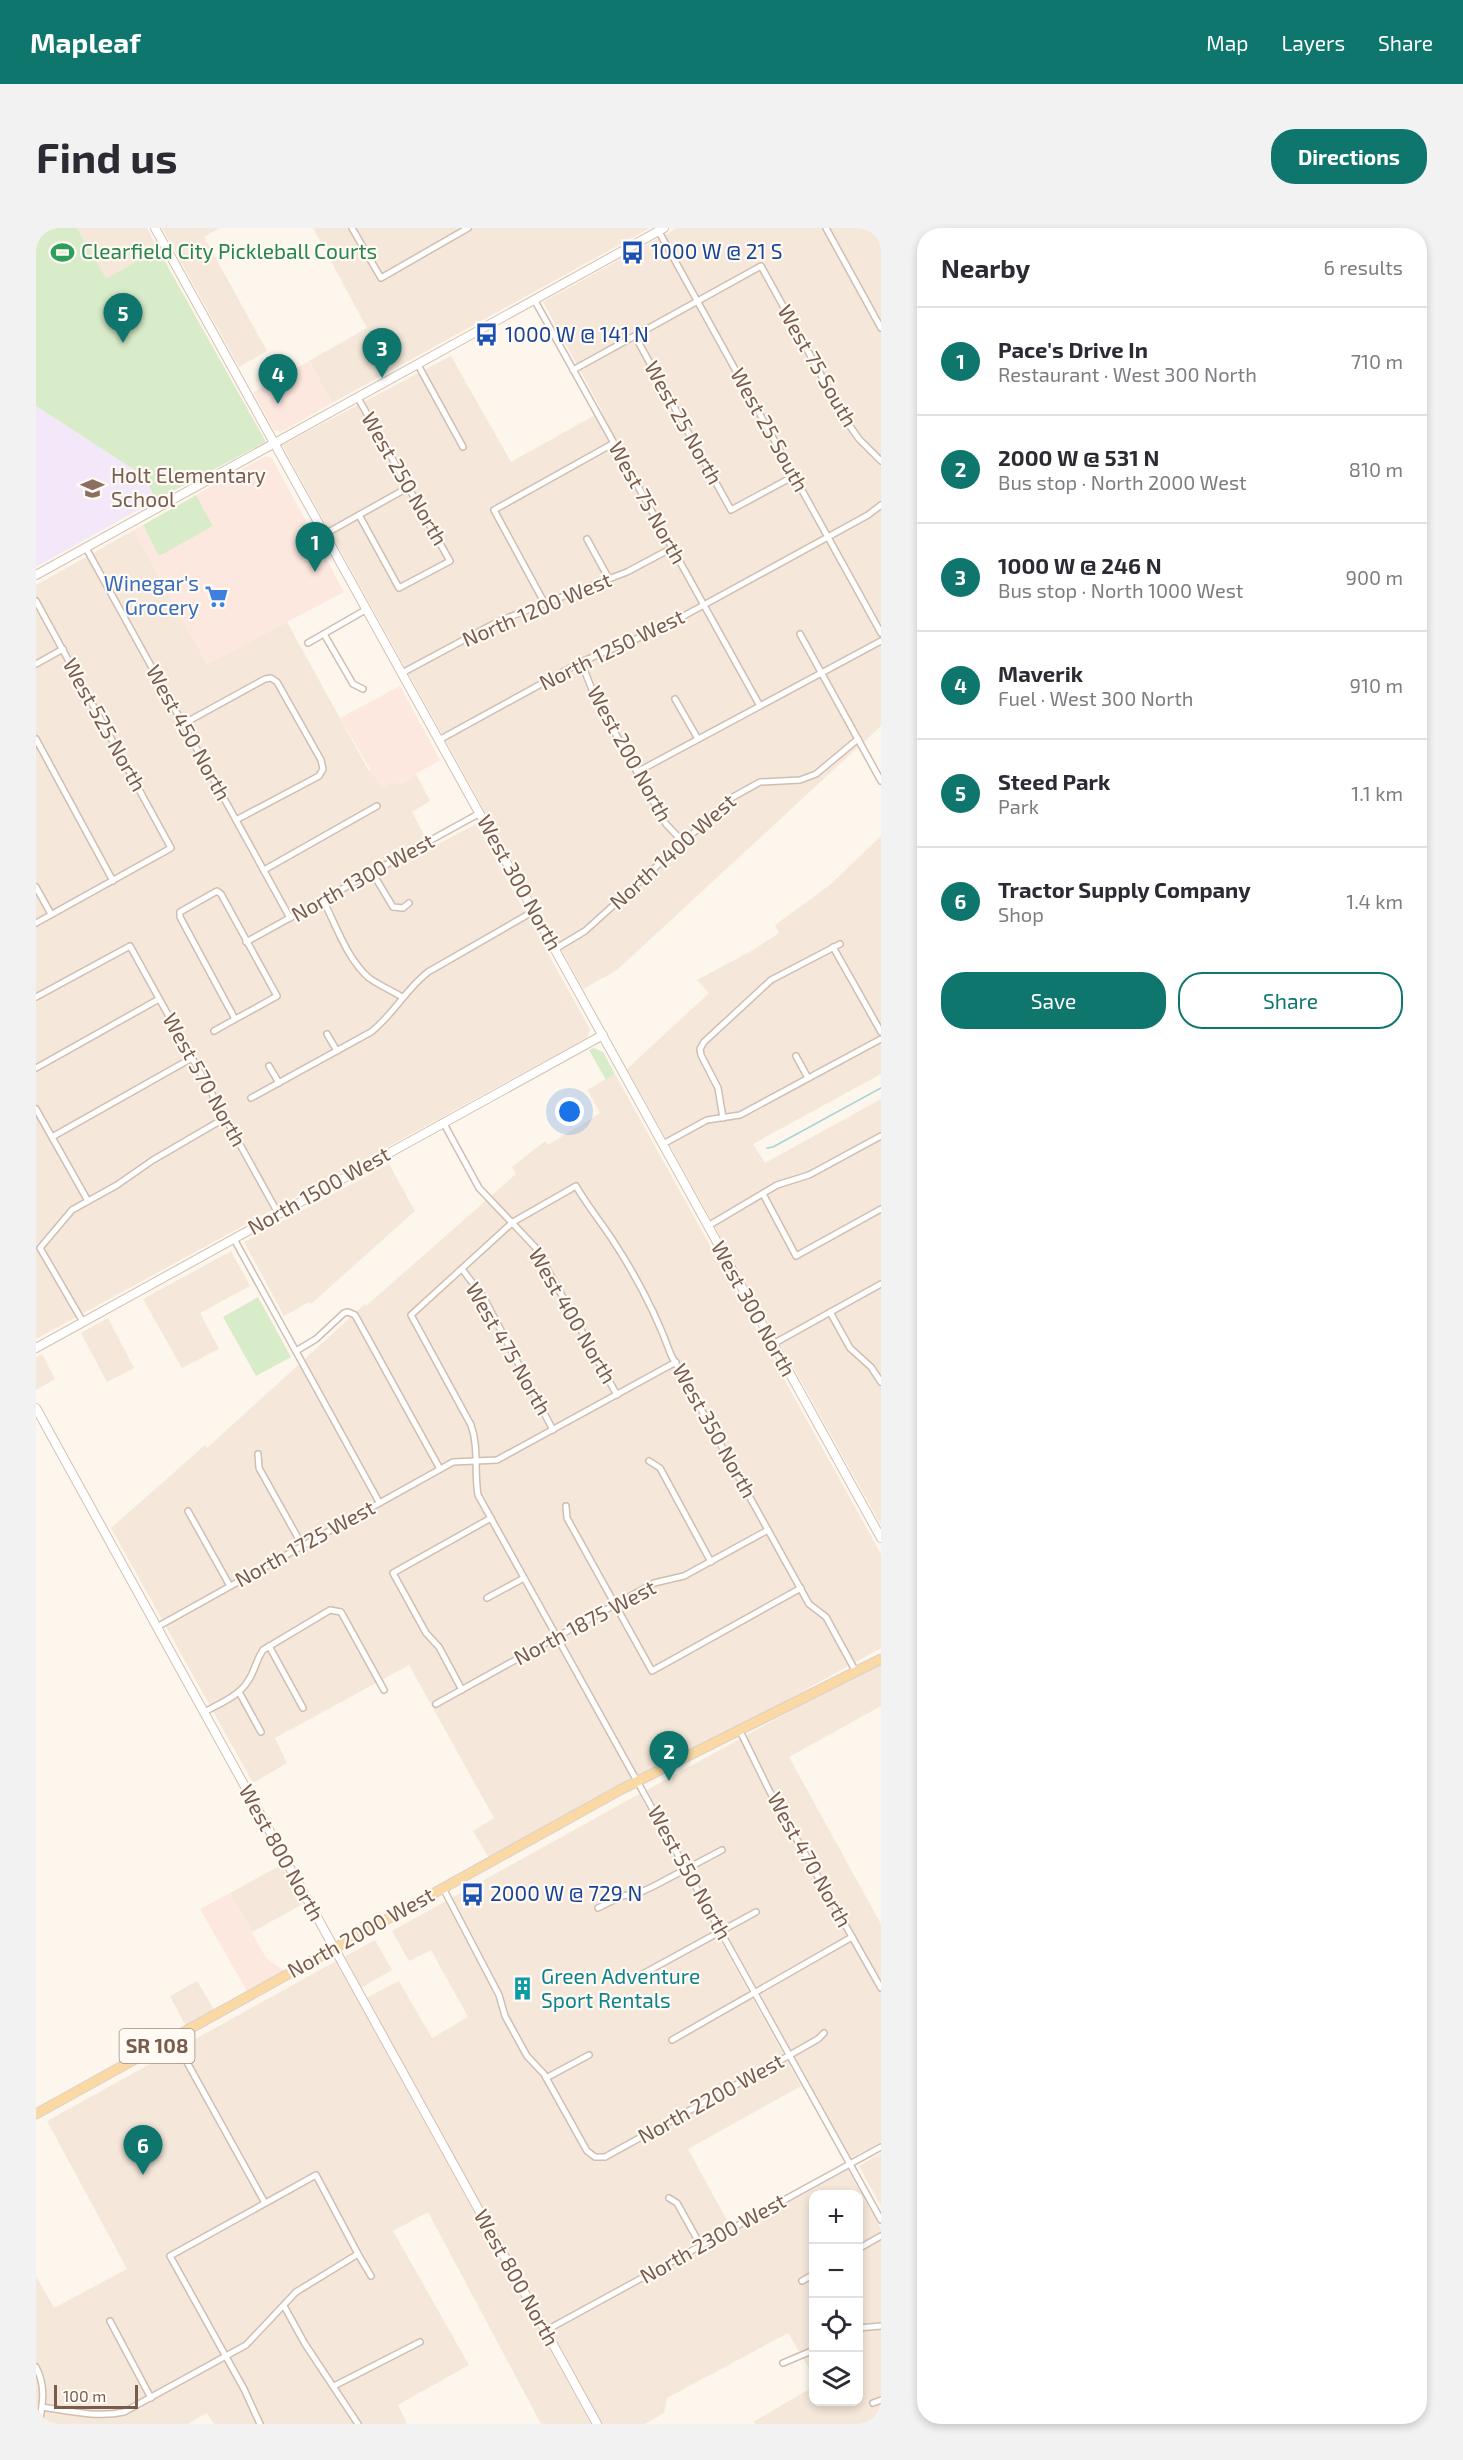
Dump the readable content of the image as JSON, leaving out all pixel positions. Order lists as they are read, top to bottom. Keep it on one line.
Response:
{"streets":{"main road":["North 2000 West","SR 108"],"street":["West 75 South","West 25 North","West 25 South","West 250 North","West 75 North","North 1200 West","North 1250 West","West 525 North","West 450 North","West 200 North","North 1400 West","North 1300 West","West 300 North","West 570 North","North 1500 West","West 400 North","West 475 North","West 350 North","North 1725 West","North 1875 West","West 800 North","West 470 North","West 550 North","North 2200 West","North 2300 West"]},"crossings":[["West 75 South","West 25 South"],["West 25 North","West 25 South"],["West 25 South","North 1250 West"],["West 75 North","North 1200 West"],["West 75 North","North 1250 West"],["North 1200 West","West 300 North"],["North 1250 West","West 200 North"],["North 1250 West","West 300 North"],["West 450 North","North 1300 West"],["West 200 North","North 1400 West"],["North 1400 West","West 300 North"],["North 1300 West","West 300 North"],["West 300 North","North 1500 West"],["West 570 North","North 1500 West"],["North 1500 West","West 400 North"],["West 400 North","West 350 North"],["West 350 North","North 1875 West"],["West 350 North","North 2000 West"],["North 1725 West","West 800 North"],["North 1725 West","West 550 North"],["North 1875 West","West 550 North"],["West 800 North","North 2000 West"],["West 800 North","North 2300 West"],["West 470 North","North 2000 West"],["West 550 North","North 2000 West"],["West 550 North","North 2200 West"],["West 550 North","North 2300 West"]],"places":{"sports":["Clearfield City Pickleball Courts"],"bus stop":["1000 W @ 21 S","1000 W @ 141 N","2000 W @ 729 N"],"school or university":["Holt Elementary School"],"supermarket":["Winegar's Grocery"],"building":["Green Adventure Sport Rentals"]},"scale_bar":"100 m","page":{"header":"Mapleaf","nav":["Map","Layers","Share"],"buttons":["Directions",["Save","Share"]],"title":"Find us","heading":["Nearby","6 results"],"pins":["5","3","4","1","2","6"],"list":[{"mark":"1","name":"Pace's Drive In","note":"Restaurant · West 300 North","value":"710 m"},{"mark":"2","name":"2000 W @ 531 N","note":"Bus stop · North 2000 West","value":"810 m"},{"mark":"3","name":"1000 W @ 246 N","note":"Bus stop · North 1000 West","value":"900 m"},{"mark":"4","name":"Maverik","note":"Fuel · West 300 North","value":"910 m"},{"mark":"5","name":"Steed Park","note":"Park","value":"1.1 km"},{"mark":"6","name":"Tractor Supply Company","note":"Shop","value":"1.4 km"}],"map_buttons":["+","−"],"scale":"100 m"}}
